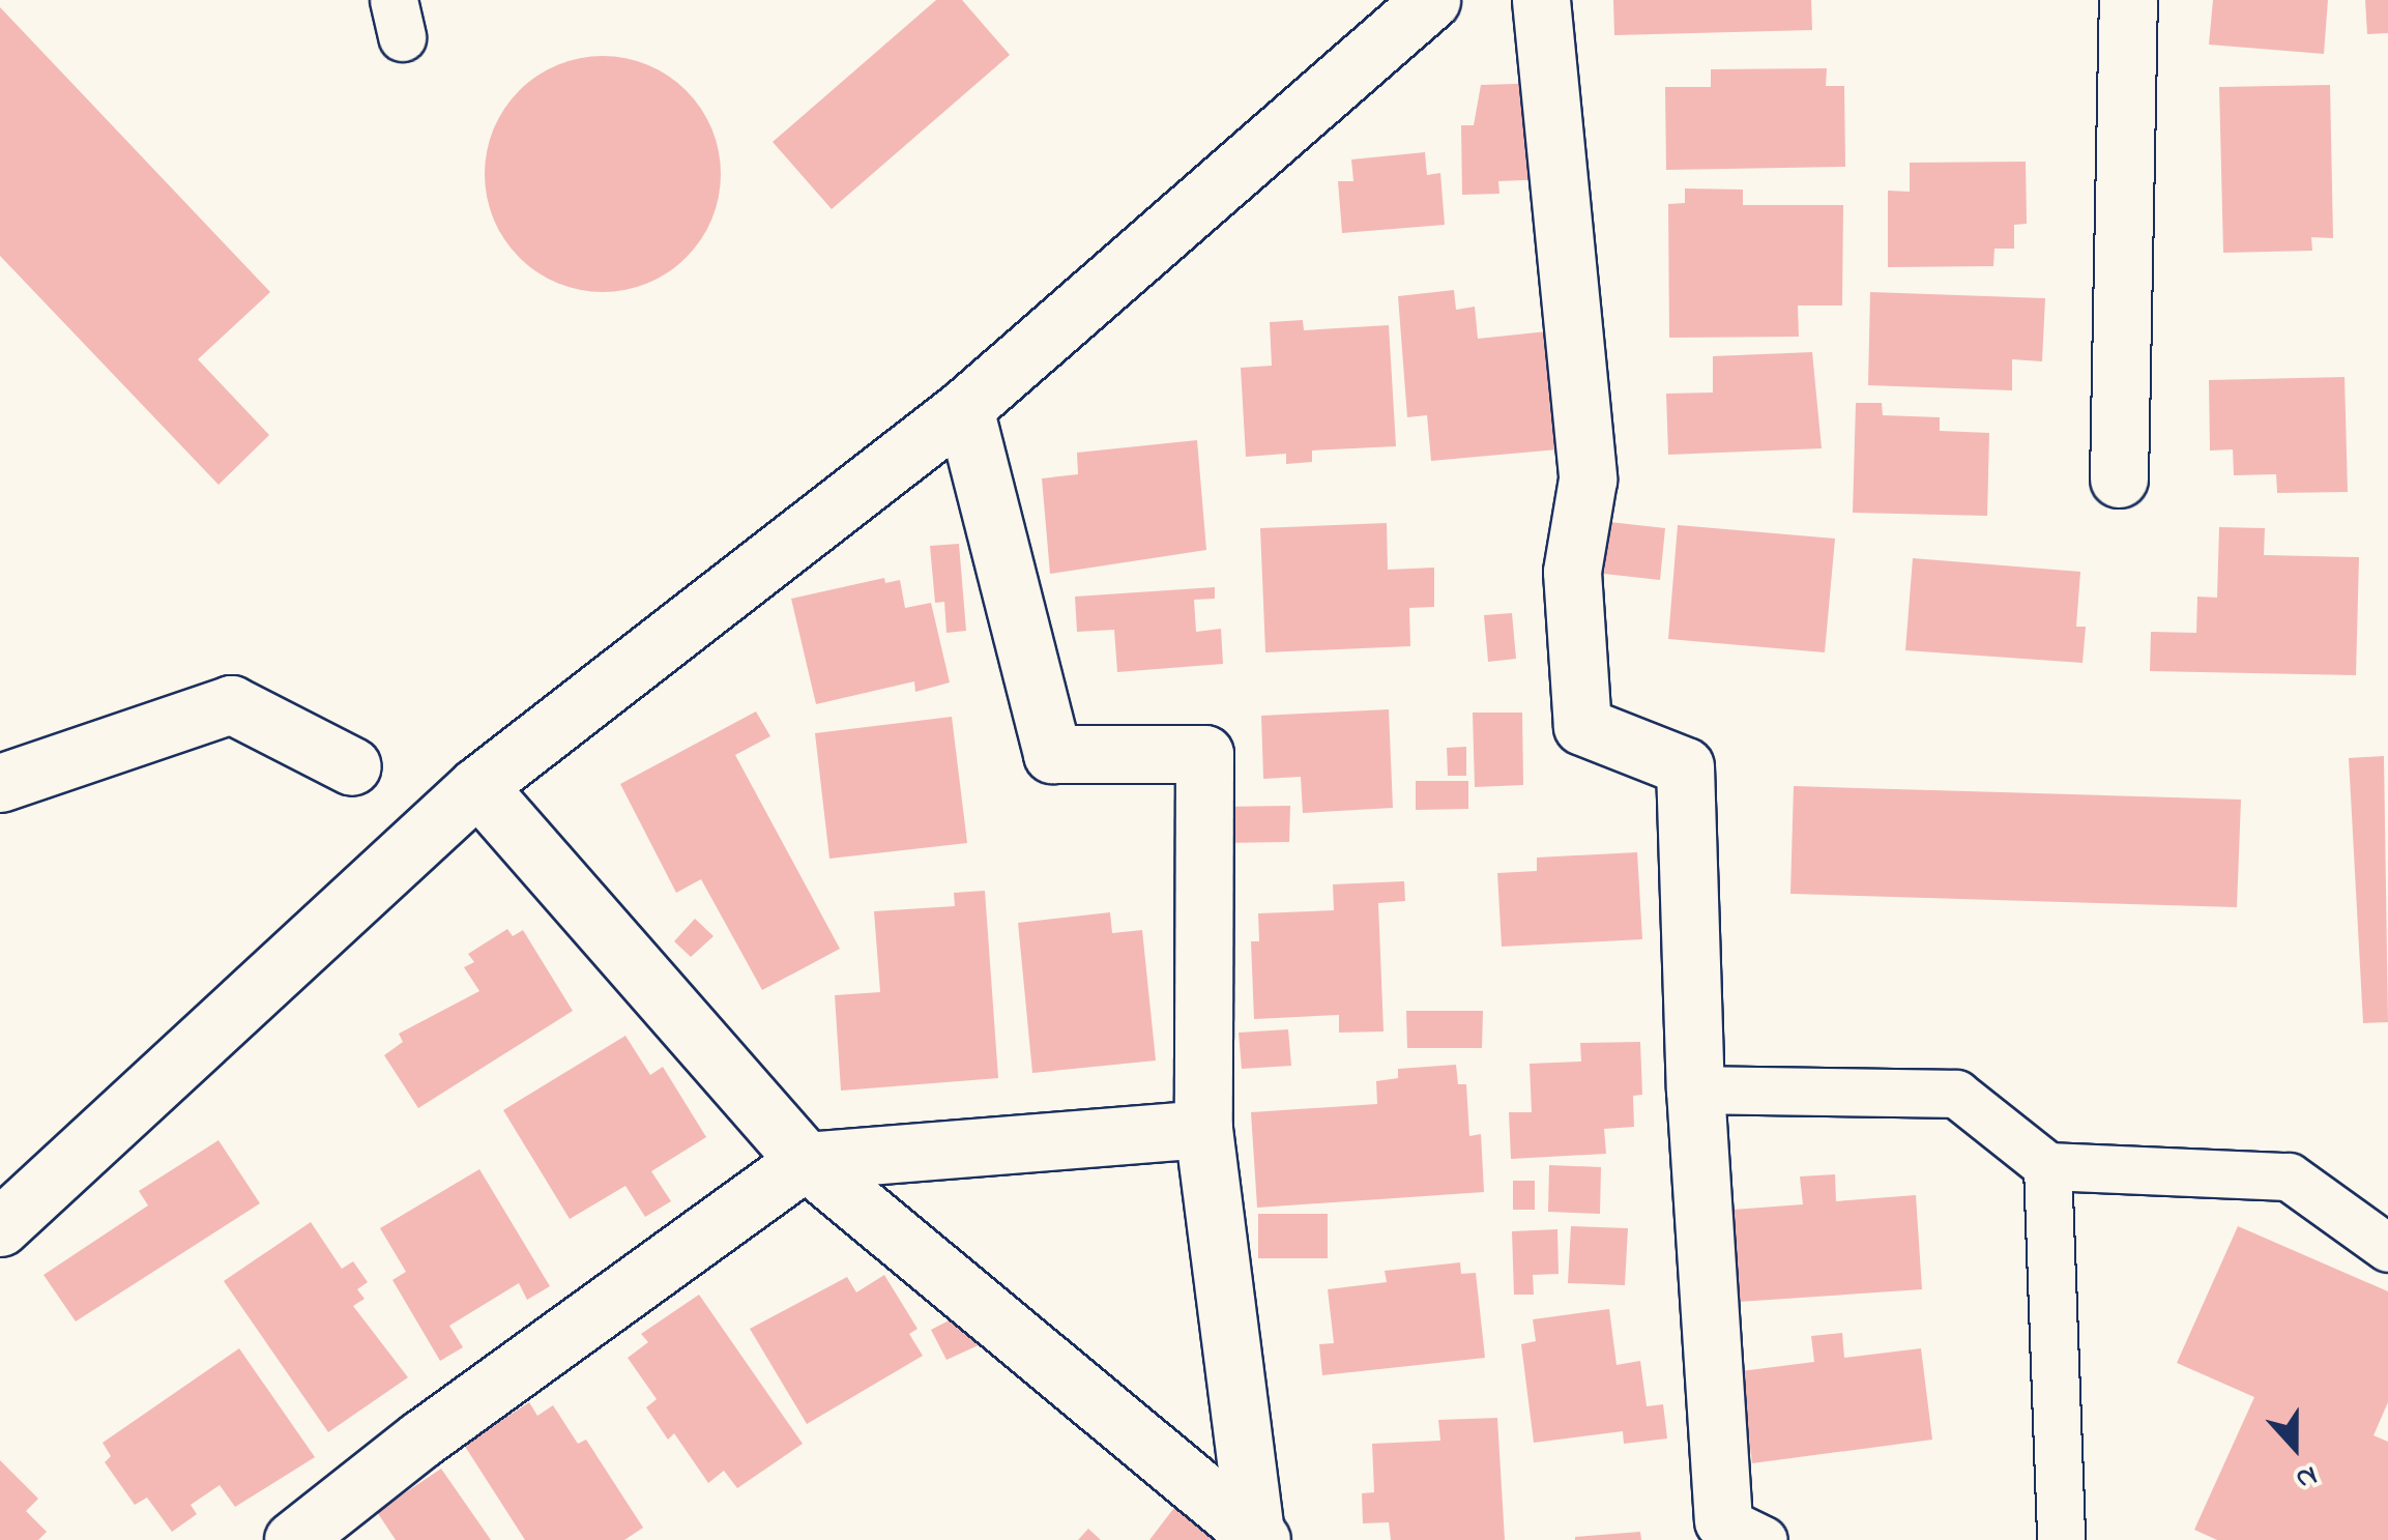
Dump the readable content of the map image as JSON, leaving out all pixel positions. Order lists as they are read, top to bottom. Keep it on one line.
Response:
{"north":"bottom"}
